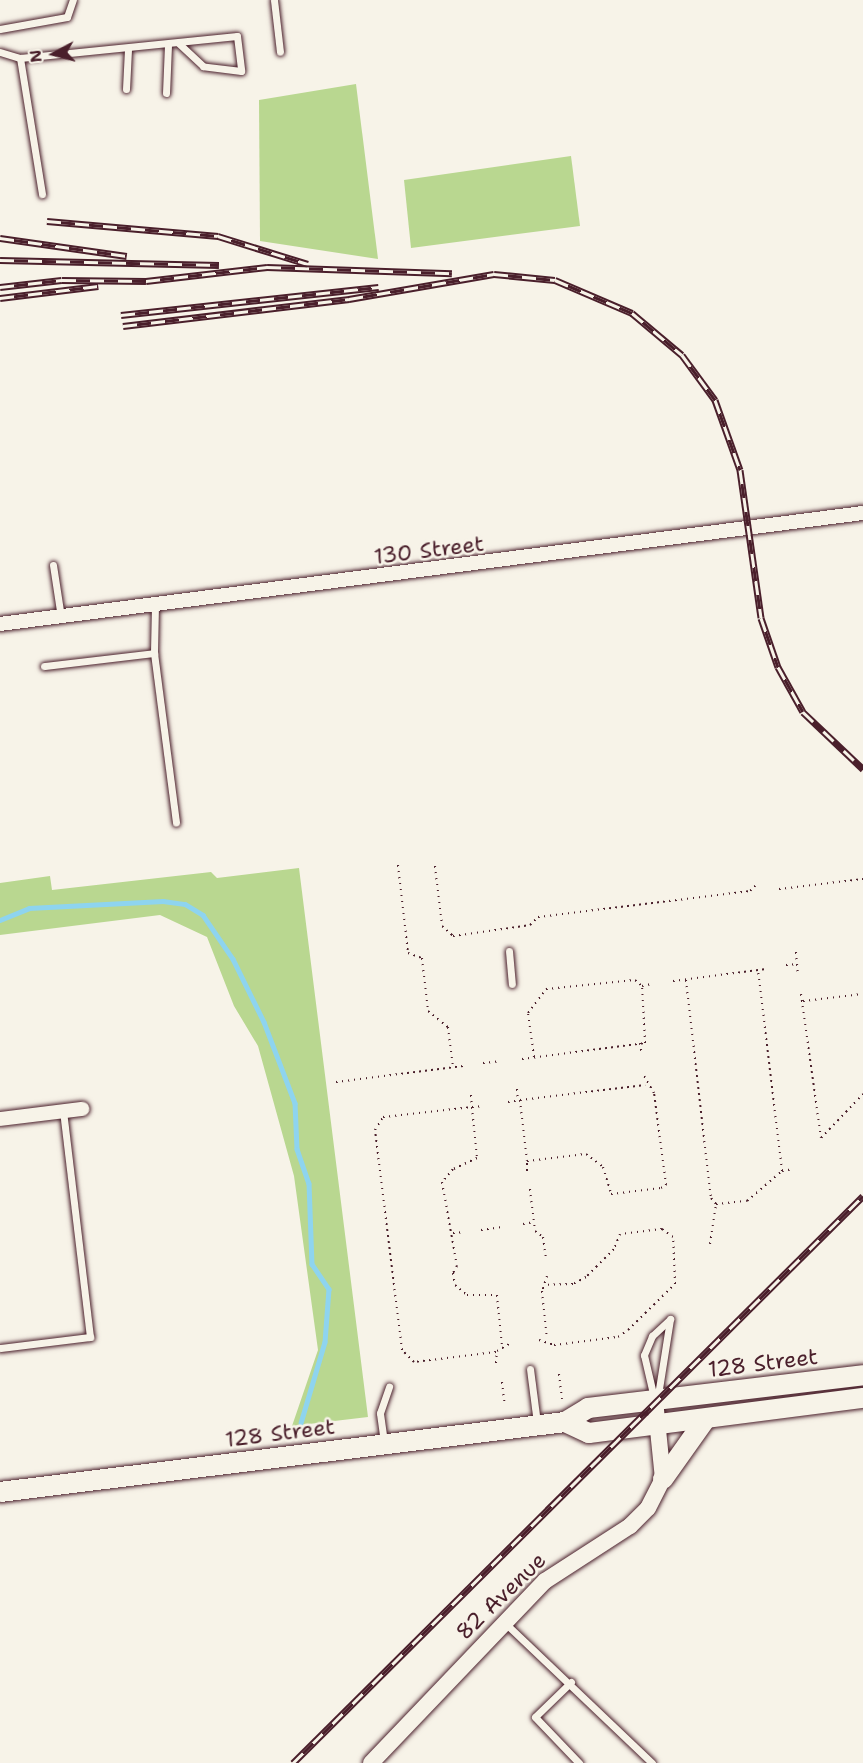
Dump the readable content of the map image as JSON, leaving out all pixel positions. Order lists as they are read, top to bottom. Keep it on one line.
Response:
{"streets":{"main road":["128 Street"],"street":["130 Street","82 Avenue"]},"north":"left"}
